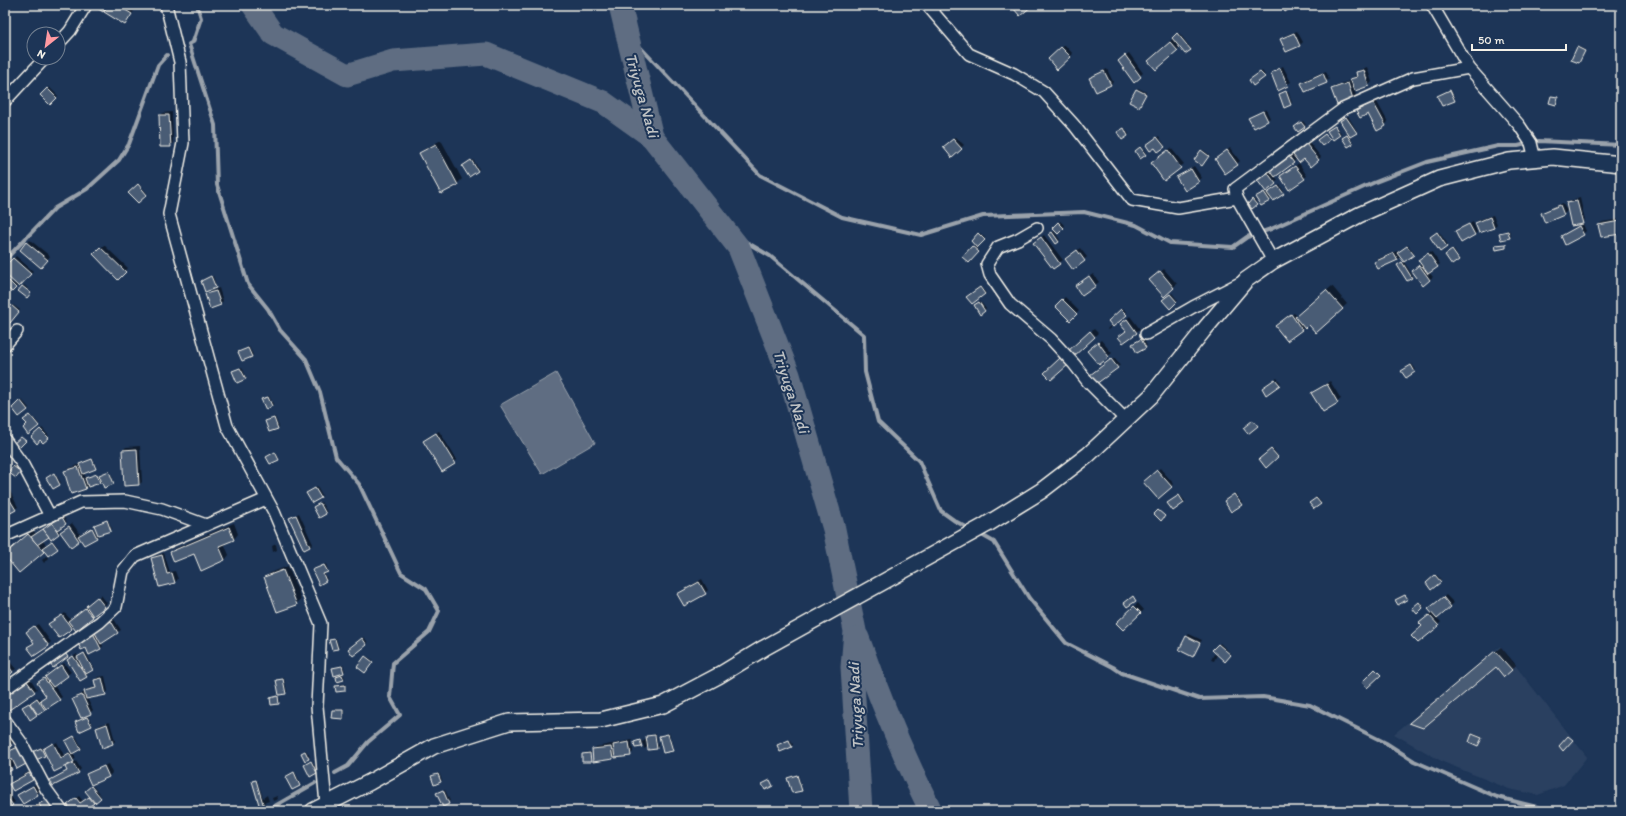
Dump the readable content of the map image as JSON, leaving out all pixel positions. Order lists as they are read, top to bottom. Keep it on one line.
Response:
{"water":["Triyuga Nadi"],"scale_bar":"50 m","north":"bottom left"}
